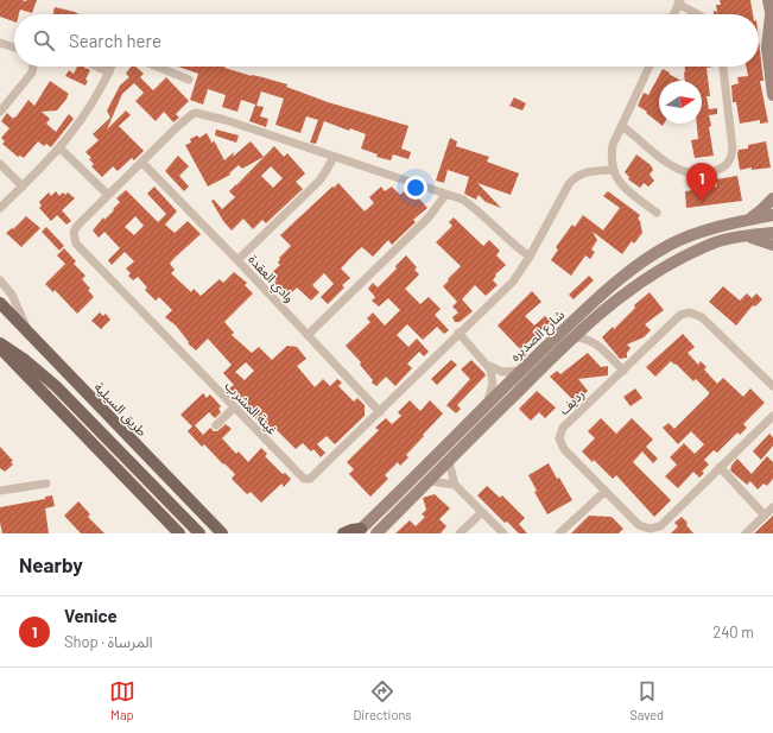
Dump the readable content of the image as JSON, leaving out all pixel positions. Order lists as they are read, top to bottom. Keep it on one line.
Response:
{"streets":{"main road":["شارع الصديره","طريق السيلية"],"street":["وادي العقدة","رديف","غينة المشرب"]},"crossings":[["وادي العقدة","غينة المشرب"]],"north":"right","page":{"search":"Search here","pins":"1","heading":"Nearby","list":[{"mark":"1","name":"Venice","note":"Shop · المرساة","value":"240 m"}],"nav":["Map","Directions","Saved"]}}
